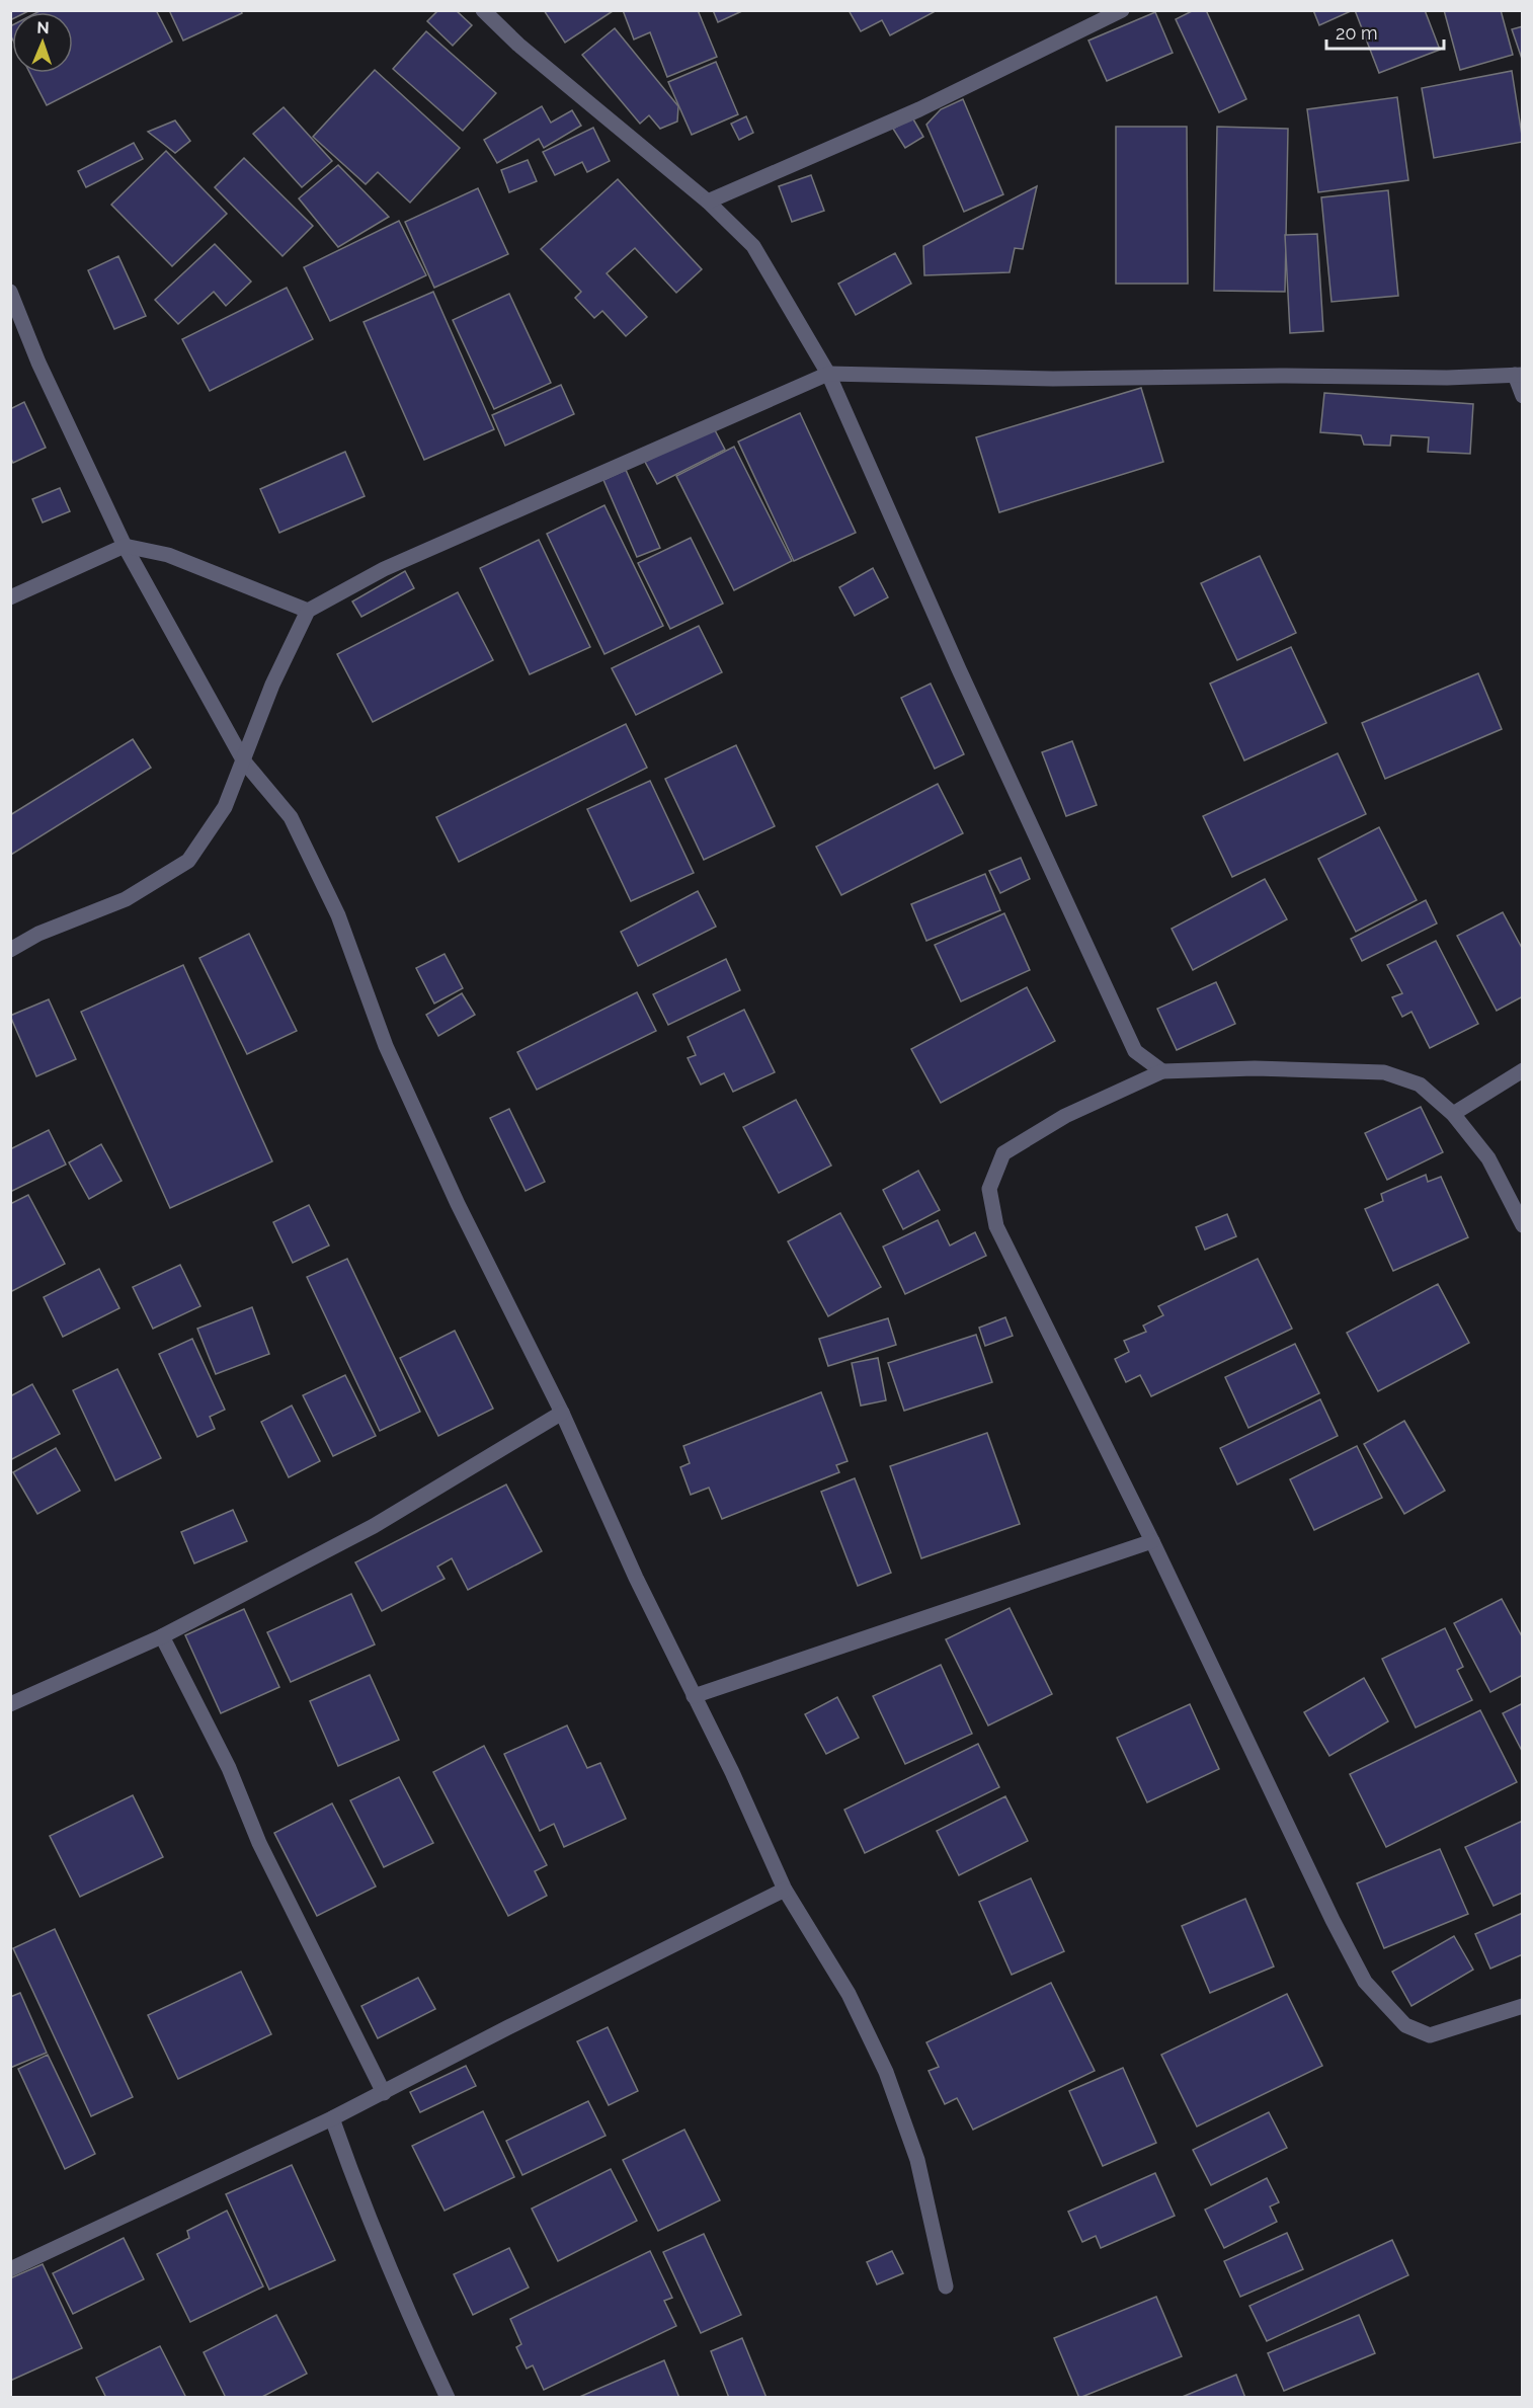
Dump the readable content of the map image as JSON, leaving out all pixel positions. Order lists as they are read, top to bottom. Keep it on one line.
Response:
{"scale_bar":"20 m","north":"top"}
